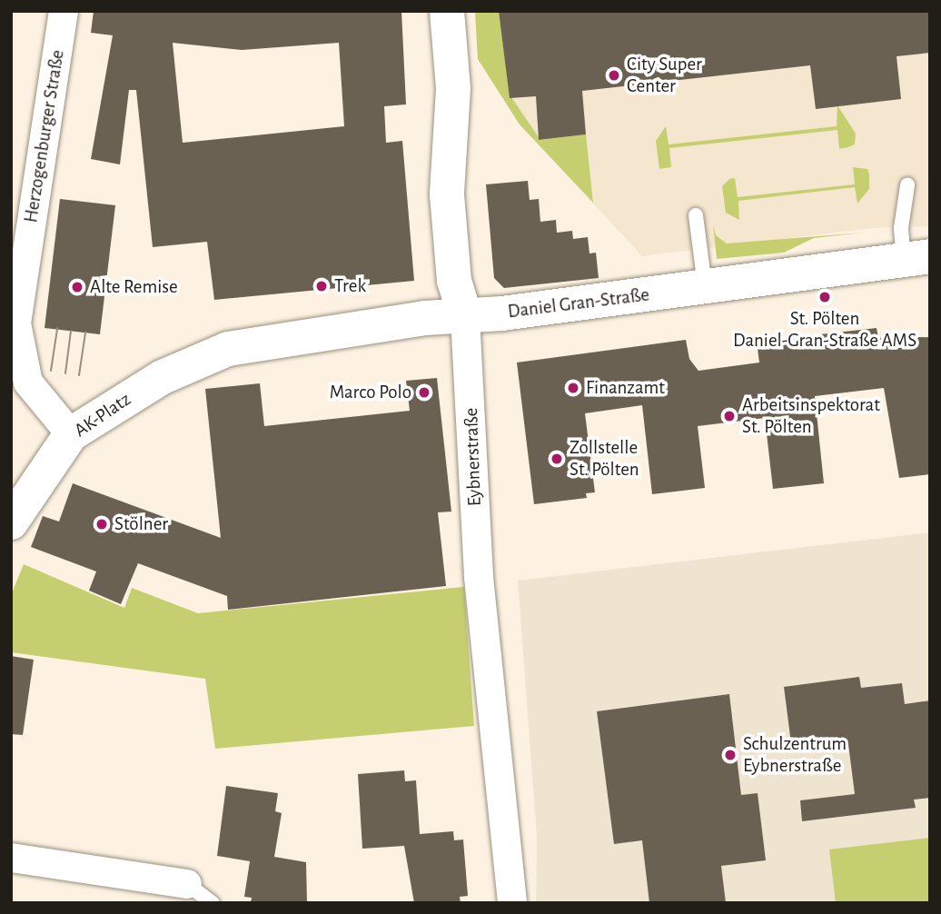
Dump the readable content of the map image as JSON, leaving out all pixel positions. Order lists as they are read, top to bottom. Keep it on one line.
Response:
{"streets":{"street":["Herzogenburger Straße","Daniel Gran-Straße","AK-Platz","Eybnerstraße"]},"crossings":[["Herzogenburger Straße","AK-Platz"],["Daniel Gran-Straße","AK-Platz"],["Daniel Gran-Straße","Eybnerstraße"]],"places":["City Super Center","Trek","Alte Remise","St. Pölten Daniel-Gran-Straße AMS","Finanzamt","Marco Polo","Arbeitsinspektorat St. Pölten","Zollstelle St. Pölten","Stölner","Schulzentrum Eybnerstraße"]}
